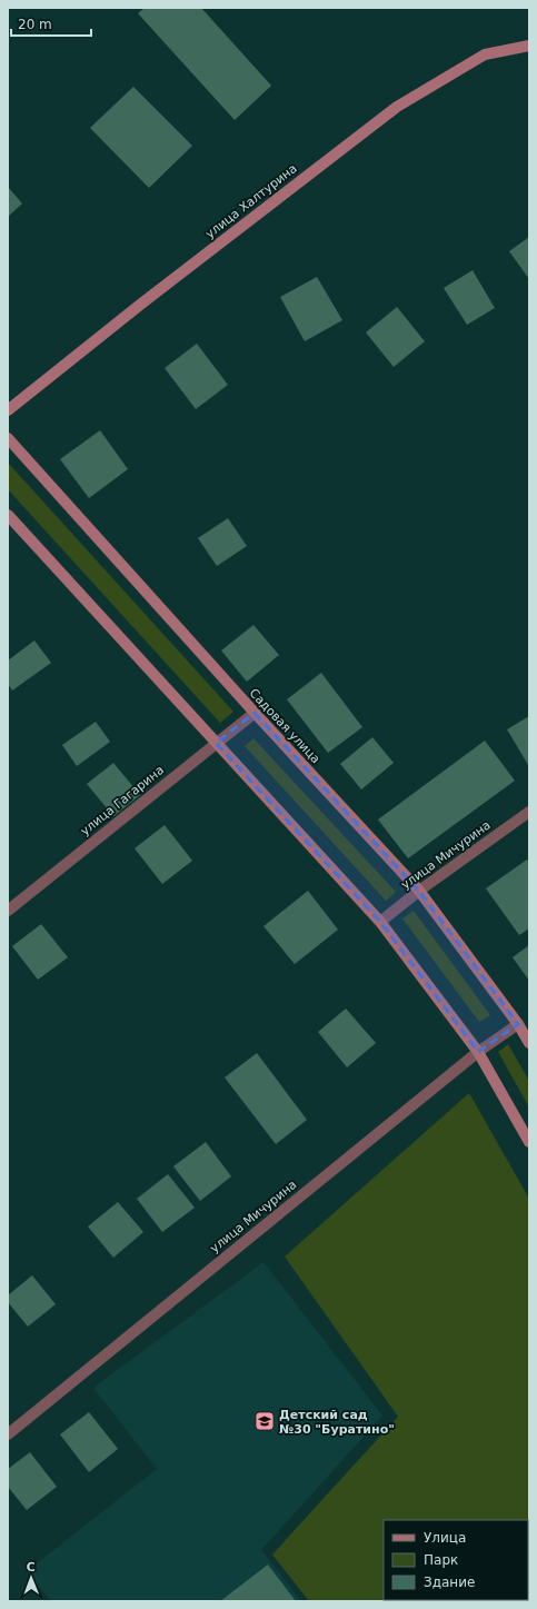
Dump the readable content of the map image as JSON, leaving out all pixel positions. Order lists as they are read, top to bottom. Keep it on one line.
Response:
{"streets":{"street":["улица Халтурина","Садовая улица","улица Гагарина","улица Мичурина"]},"crossings":[["Садовая улица","улица Гагарина"],["Садовая улица","улица Мичурина"]],"places":{"school or university":["Детский сад №30 \"Буратино\""]},"legend":["Улица","Парк","Здание"],"scale_bar":"20 m","north":"top"}
